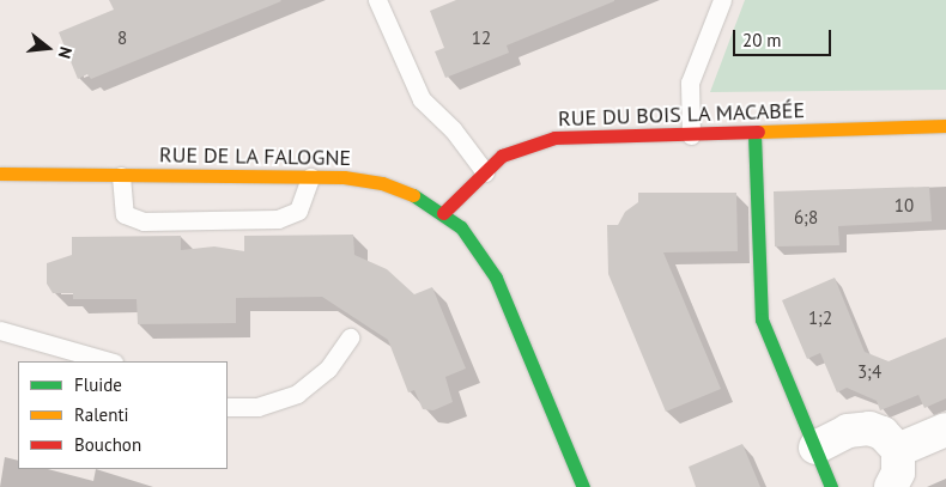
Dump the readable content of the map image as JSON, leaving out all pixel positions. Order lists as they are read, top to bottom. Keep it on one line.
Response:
{"streets":{"street":["RUE DU BOIS LA MACABÉE","RUE DE LA FALOGNE"]},"crossings":[["RUE DU BOIS LA MACABÉE","RUE DE LA FALOGNE"]],"house_numbers":["8","12","10","6;8","1;2","3;4"],"legend":["Fluide","Ralenti","Bouchon"],"scale_bar":"20 m","north":"right"}
